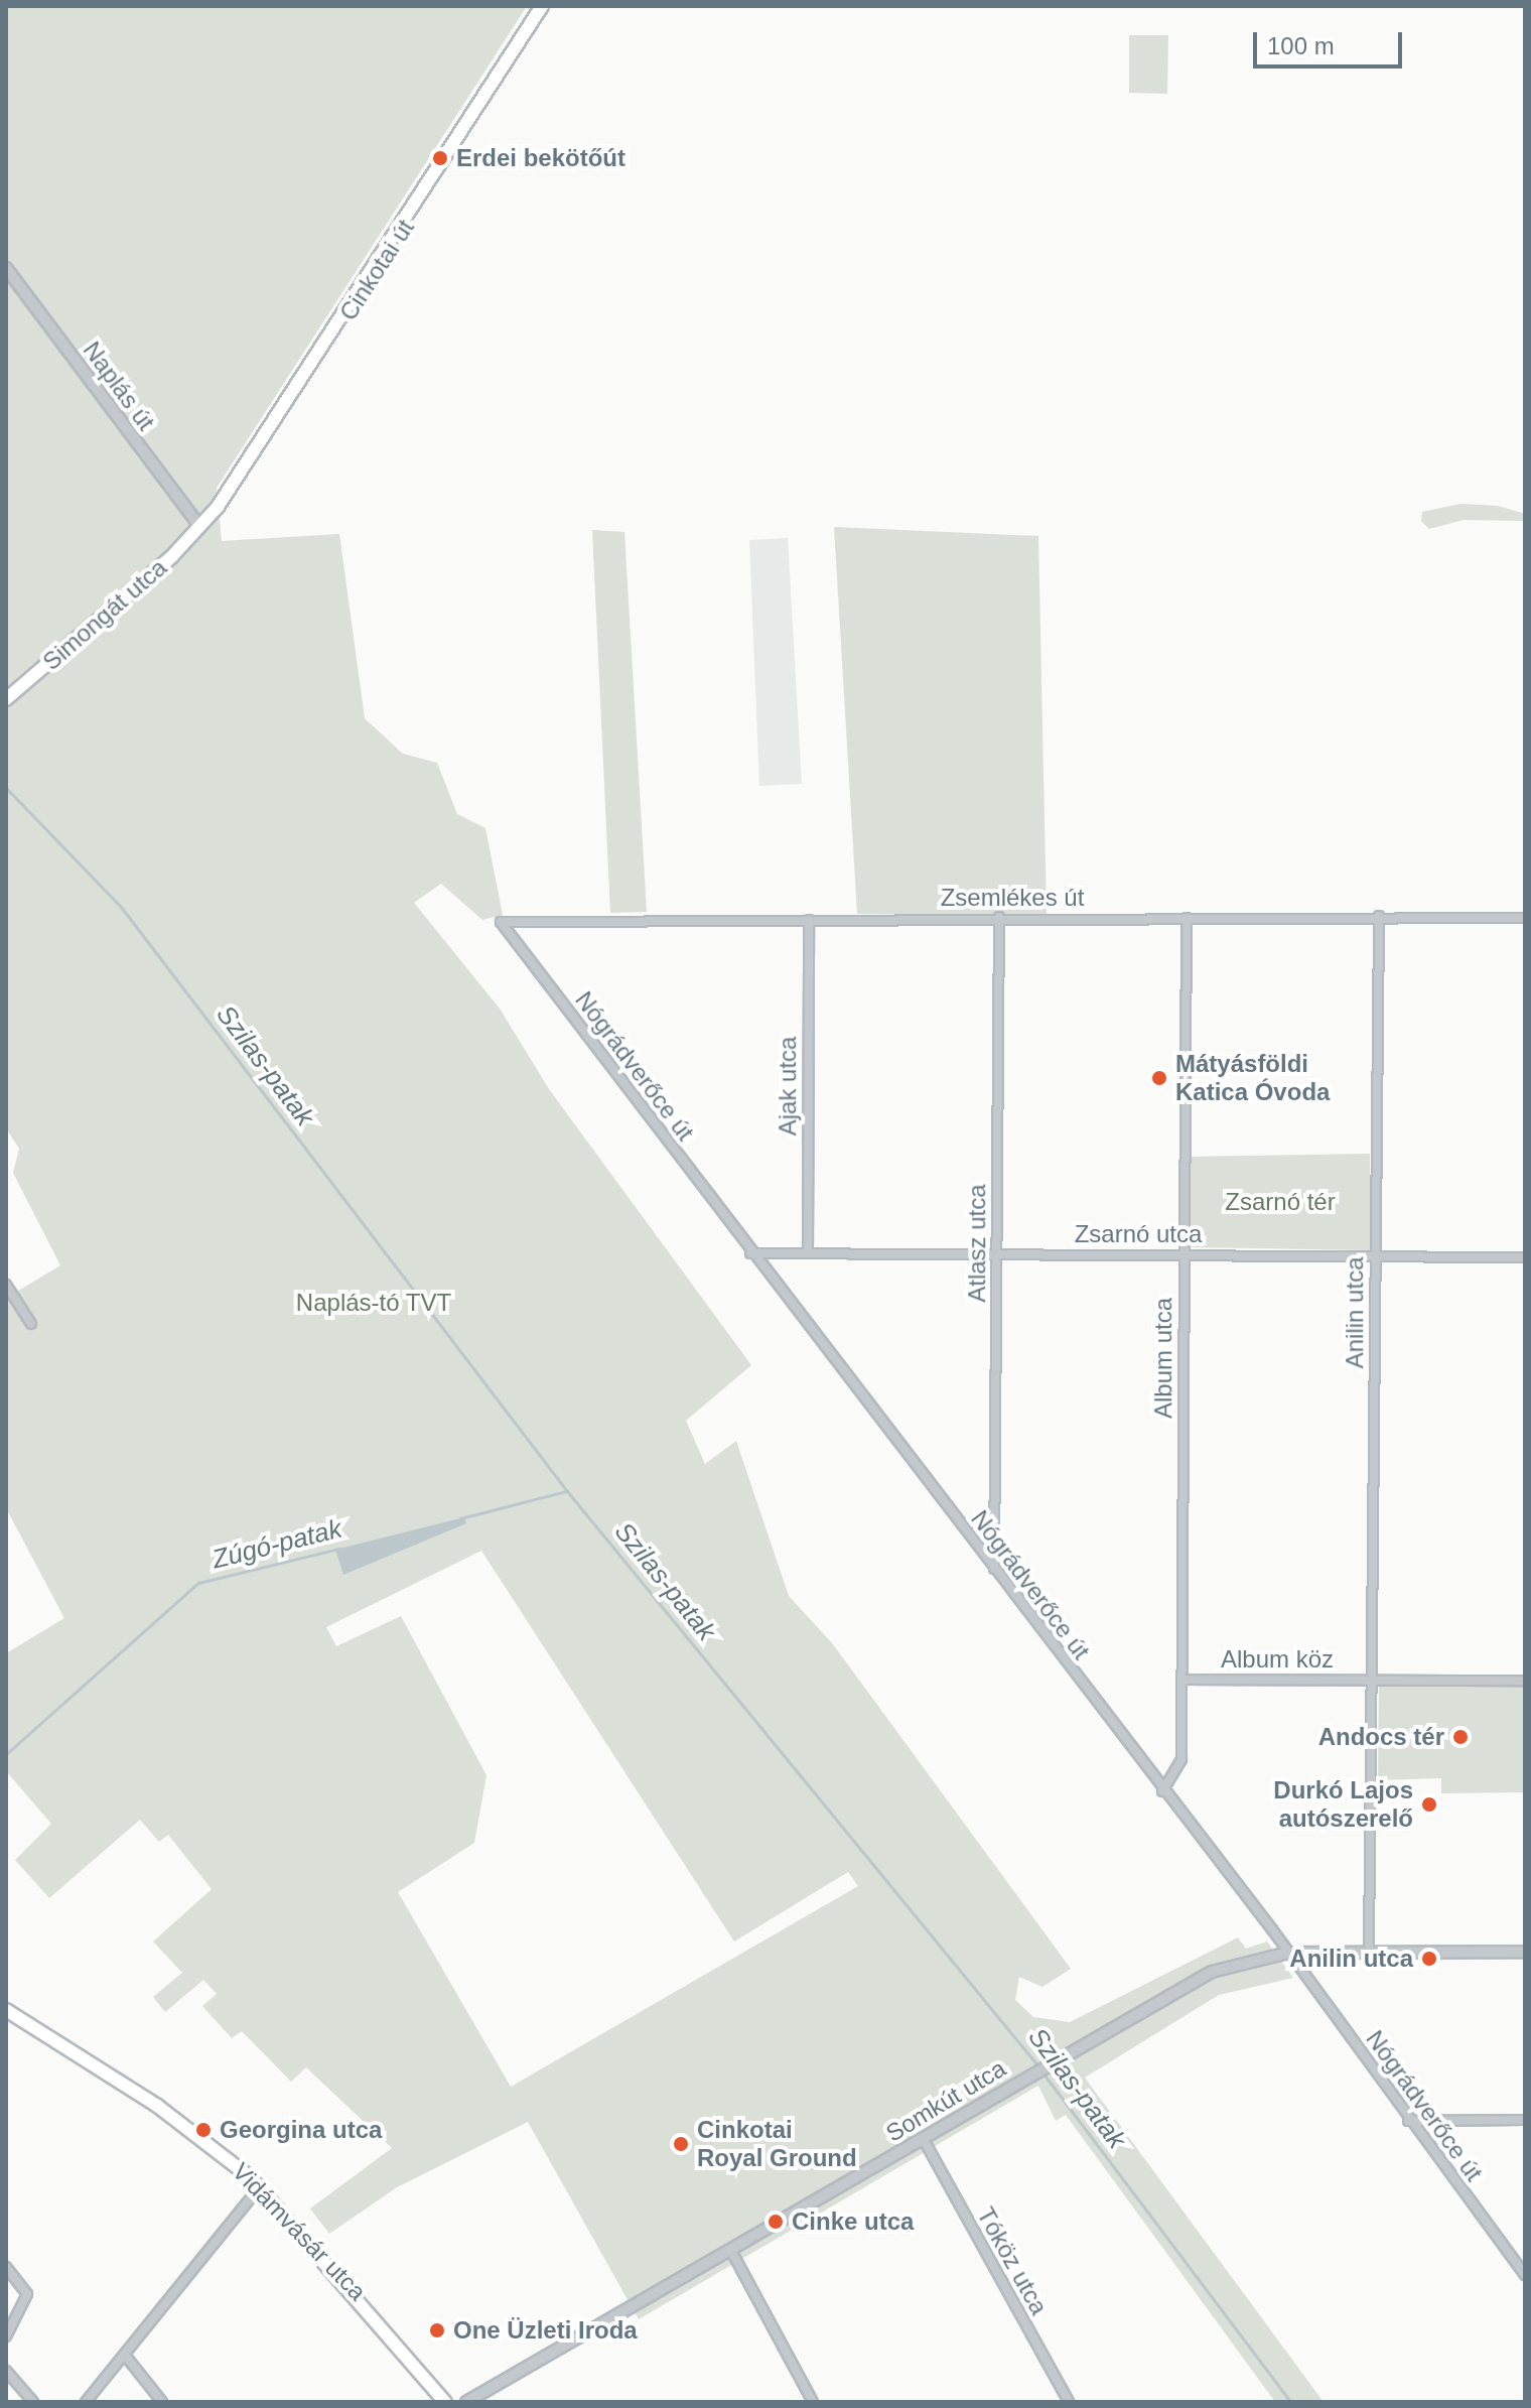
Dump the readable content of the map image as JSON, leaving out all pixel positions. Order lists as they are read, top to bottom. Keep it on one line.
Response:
{"streets":{"main road":["Cinkotai út","Simongát utca","Vidámvásár utca"],"street":["Naplás út","Zsemlékes út","Nógrádverőce út","Ajak utca","Zsarnó utca","Atlasz utca","Anilin utca","Album utca","Album köz","Somkút utca","Tóköz utca"]},"crossings":[["Cinkotai út","Naplás út"],["Cinkotai út","Simongát utca"],["Naplás út","Simongát utca"],["Zsemlékes út","Nógrádverőce út"],["Zsemlékes út","Ajak utca"],["Zsemlékes út","Atlasz utca"],["Zsemlékes út","Anilin utca"],["Zsemlékes út","Album utca"],["Nógrádverőce út","Zsarnó utca"],["Nógrádverőce út","Atlasz utca"],["Nógrádverőce út","Album utca"],["Nógrádverőce út","Somkút utca"],["Ajak utca","Zsarnó utca"],["Zsarnó utca","Atlasz utca"],["Zsarnó utca","Anilin utca"],["Zsarnó utca","Album utca"],["Anilin utca","Album köz"],["Anilin utca","Somkút utca"],["Album utca","Album köz"],["Somkút utca","Tóköz utca"]],"water":["Szilas-patak","Zúgó-patak"],"parks":["Zsarnó tér","Naplás-tó TVT"],"places":["Erdei bekötőút","Mátyásföldi Katica Óvoda","Andocs tér","Durkó Lajos autószerelő","Anilin utca","Georgina utca","Cinkotai Royal Ground","Cinke utca","One Üzleti Iroda"],"scale_bar":"100 m"}
